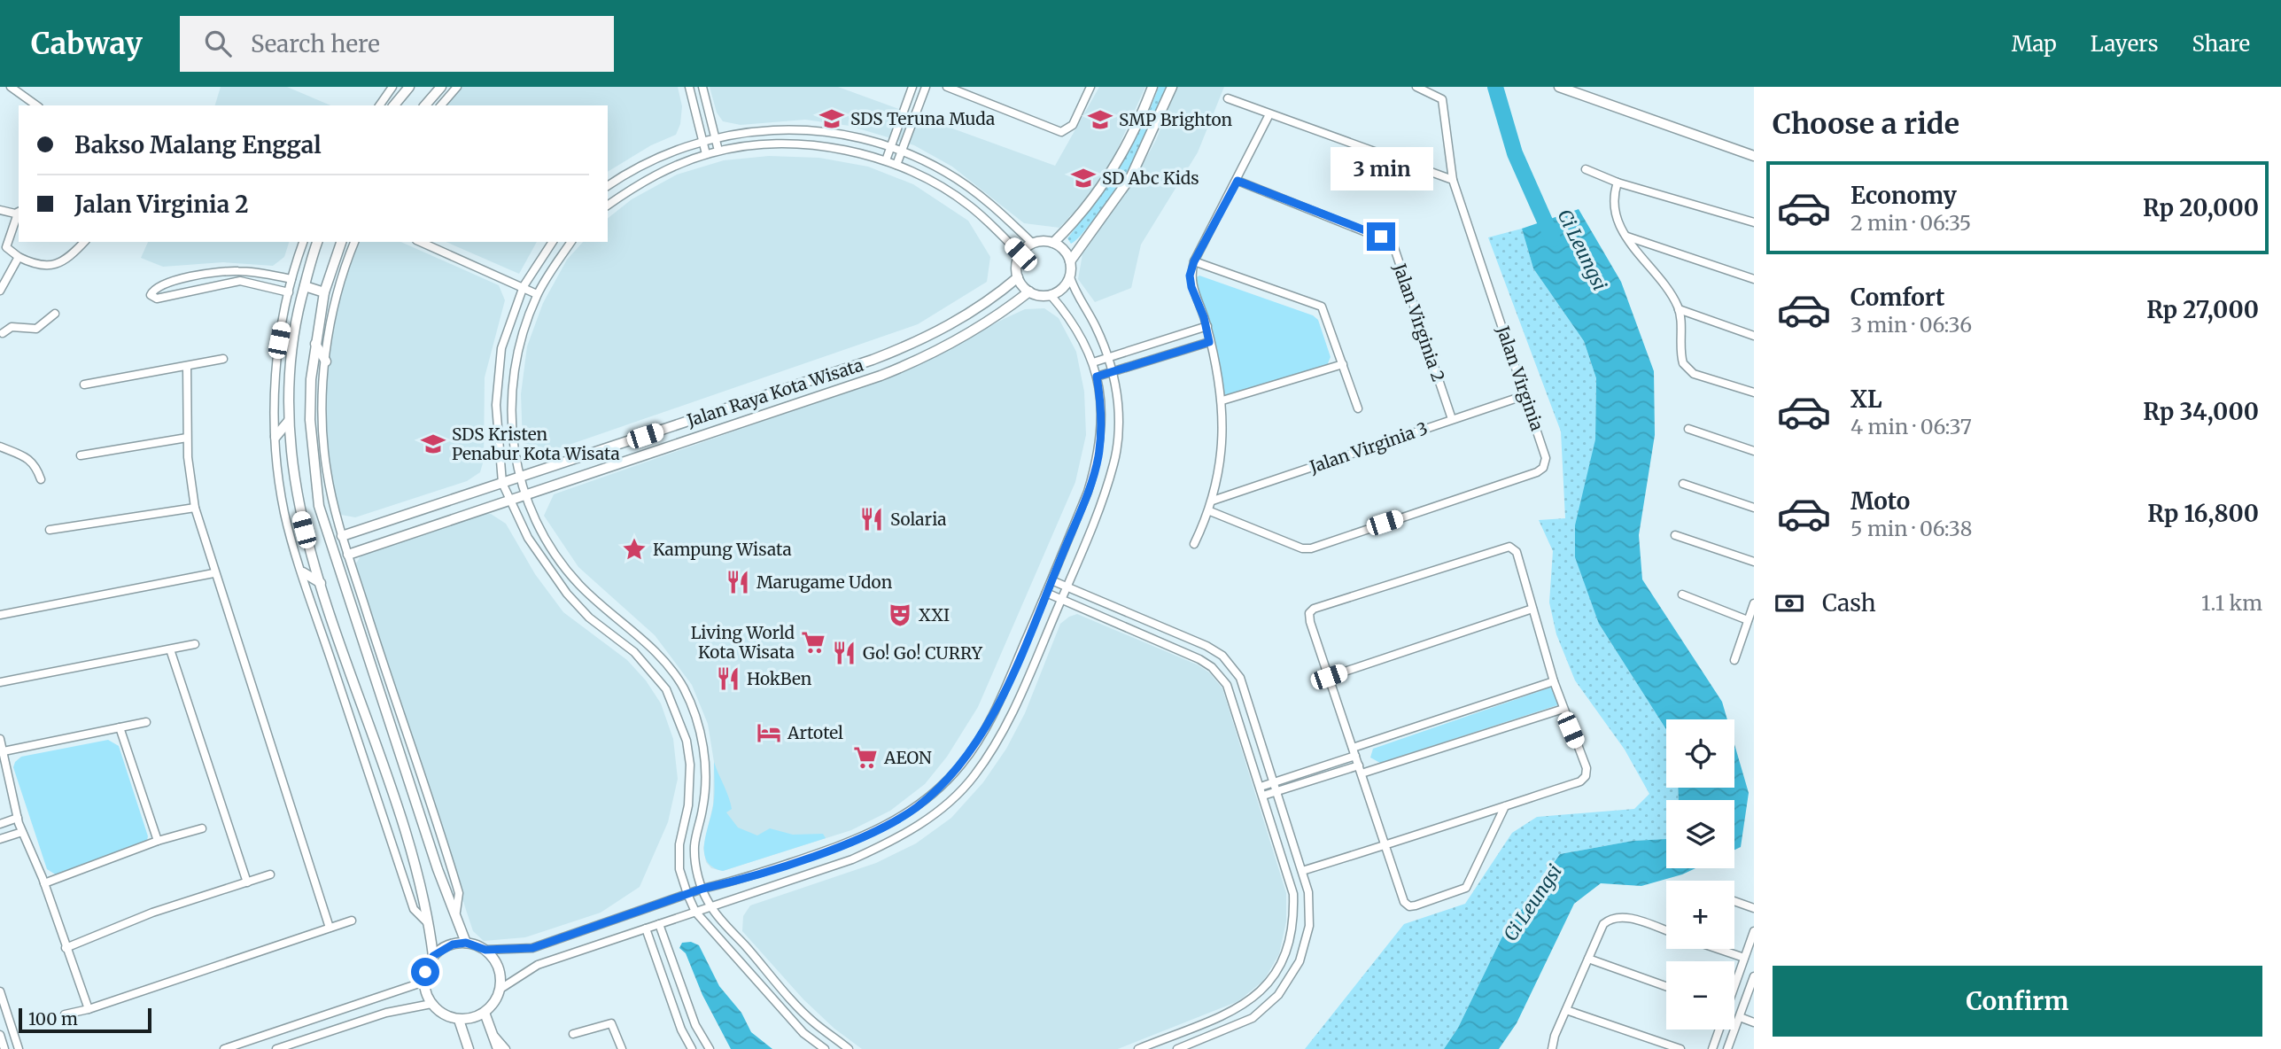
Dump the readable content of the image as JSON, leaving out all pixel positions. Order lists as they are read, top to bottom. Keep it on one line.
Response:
{"streets":{"street":["Jalan Virginia 2","Jalan Virginia","Jalan Raya Kota Wisata","Jalan Virginia 3"]},"crossings":[["Jalan Virginia 2","Jalan Virginia 3"],["Jalan Virginia","Jalan Virginia 3"]],"water":["Ci Leungsi"],"places":{"school or university":["SDS Teruna Muda","SMP Brighton","SD Abc Kids","SDS Kristen Penabur Kota Wisata"],"restaurant":["Solaria","Marugame Udon","Go! Go! CURRY","HokBen"],"place":["Kampung Wisata"],"theatre":["XXI"],"supermarket":["Living World Kota Wisata","AEON"],"hotel":["Artotel"]},"scale_bar":"100 m","page":{"header":"Cabway","search":"Search here","nav":["Map","Layers","Share"],"heading":"Choose a ride","banner":["Bakso Malang Enggal","Jalan Virginia 2"],"bubble":"3 min","list":[{"name":"Economy","note":"2 min · 06:35","value":"Rp 20,000"},{"name":"Comfort","note":"3 min · 06:36","value":"Rp 27,000"},{"name":"XL","note":"4 min · 06:37","value":"Rp 34,000"},{"name":"Moto","note":"5 min · 06:38","value":"Rp 16,800"}],"pay":["Cash","1.1 km"],"map_buttons":["+","−"],"buttons":"Confirm","scale":"100 m"}}
